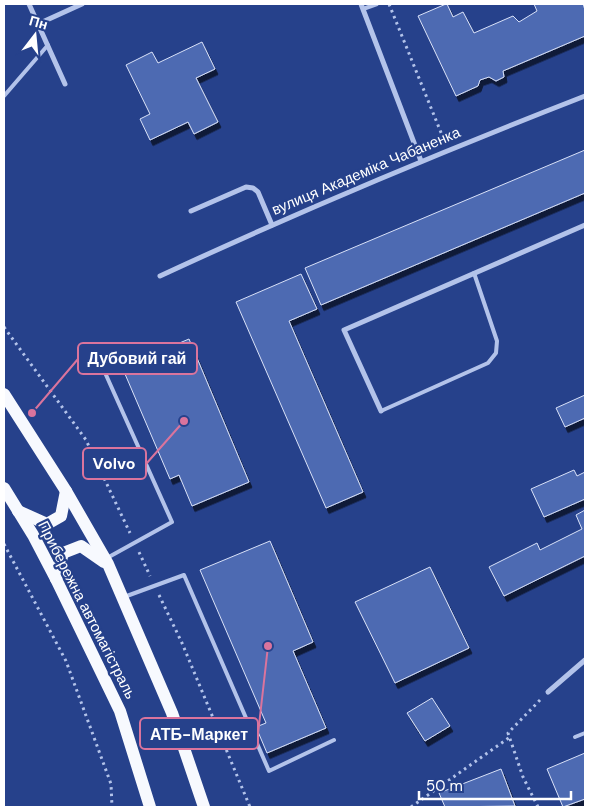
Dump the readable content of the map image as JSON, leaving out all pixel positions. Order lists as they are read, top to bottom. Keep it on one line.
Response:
{"streets":{"main road":["Прибережна автомагістраль"],"street":["вулиця Академіка Чабаненка"]},"places":["Дубовий гай","Volvo","АТБ-Маркет"],"scale_bar":"50 m","north":"top"}
